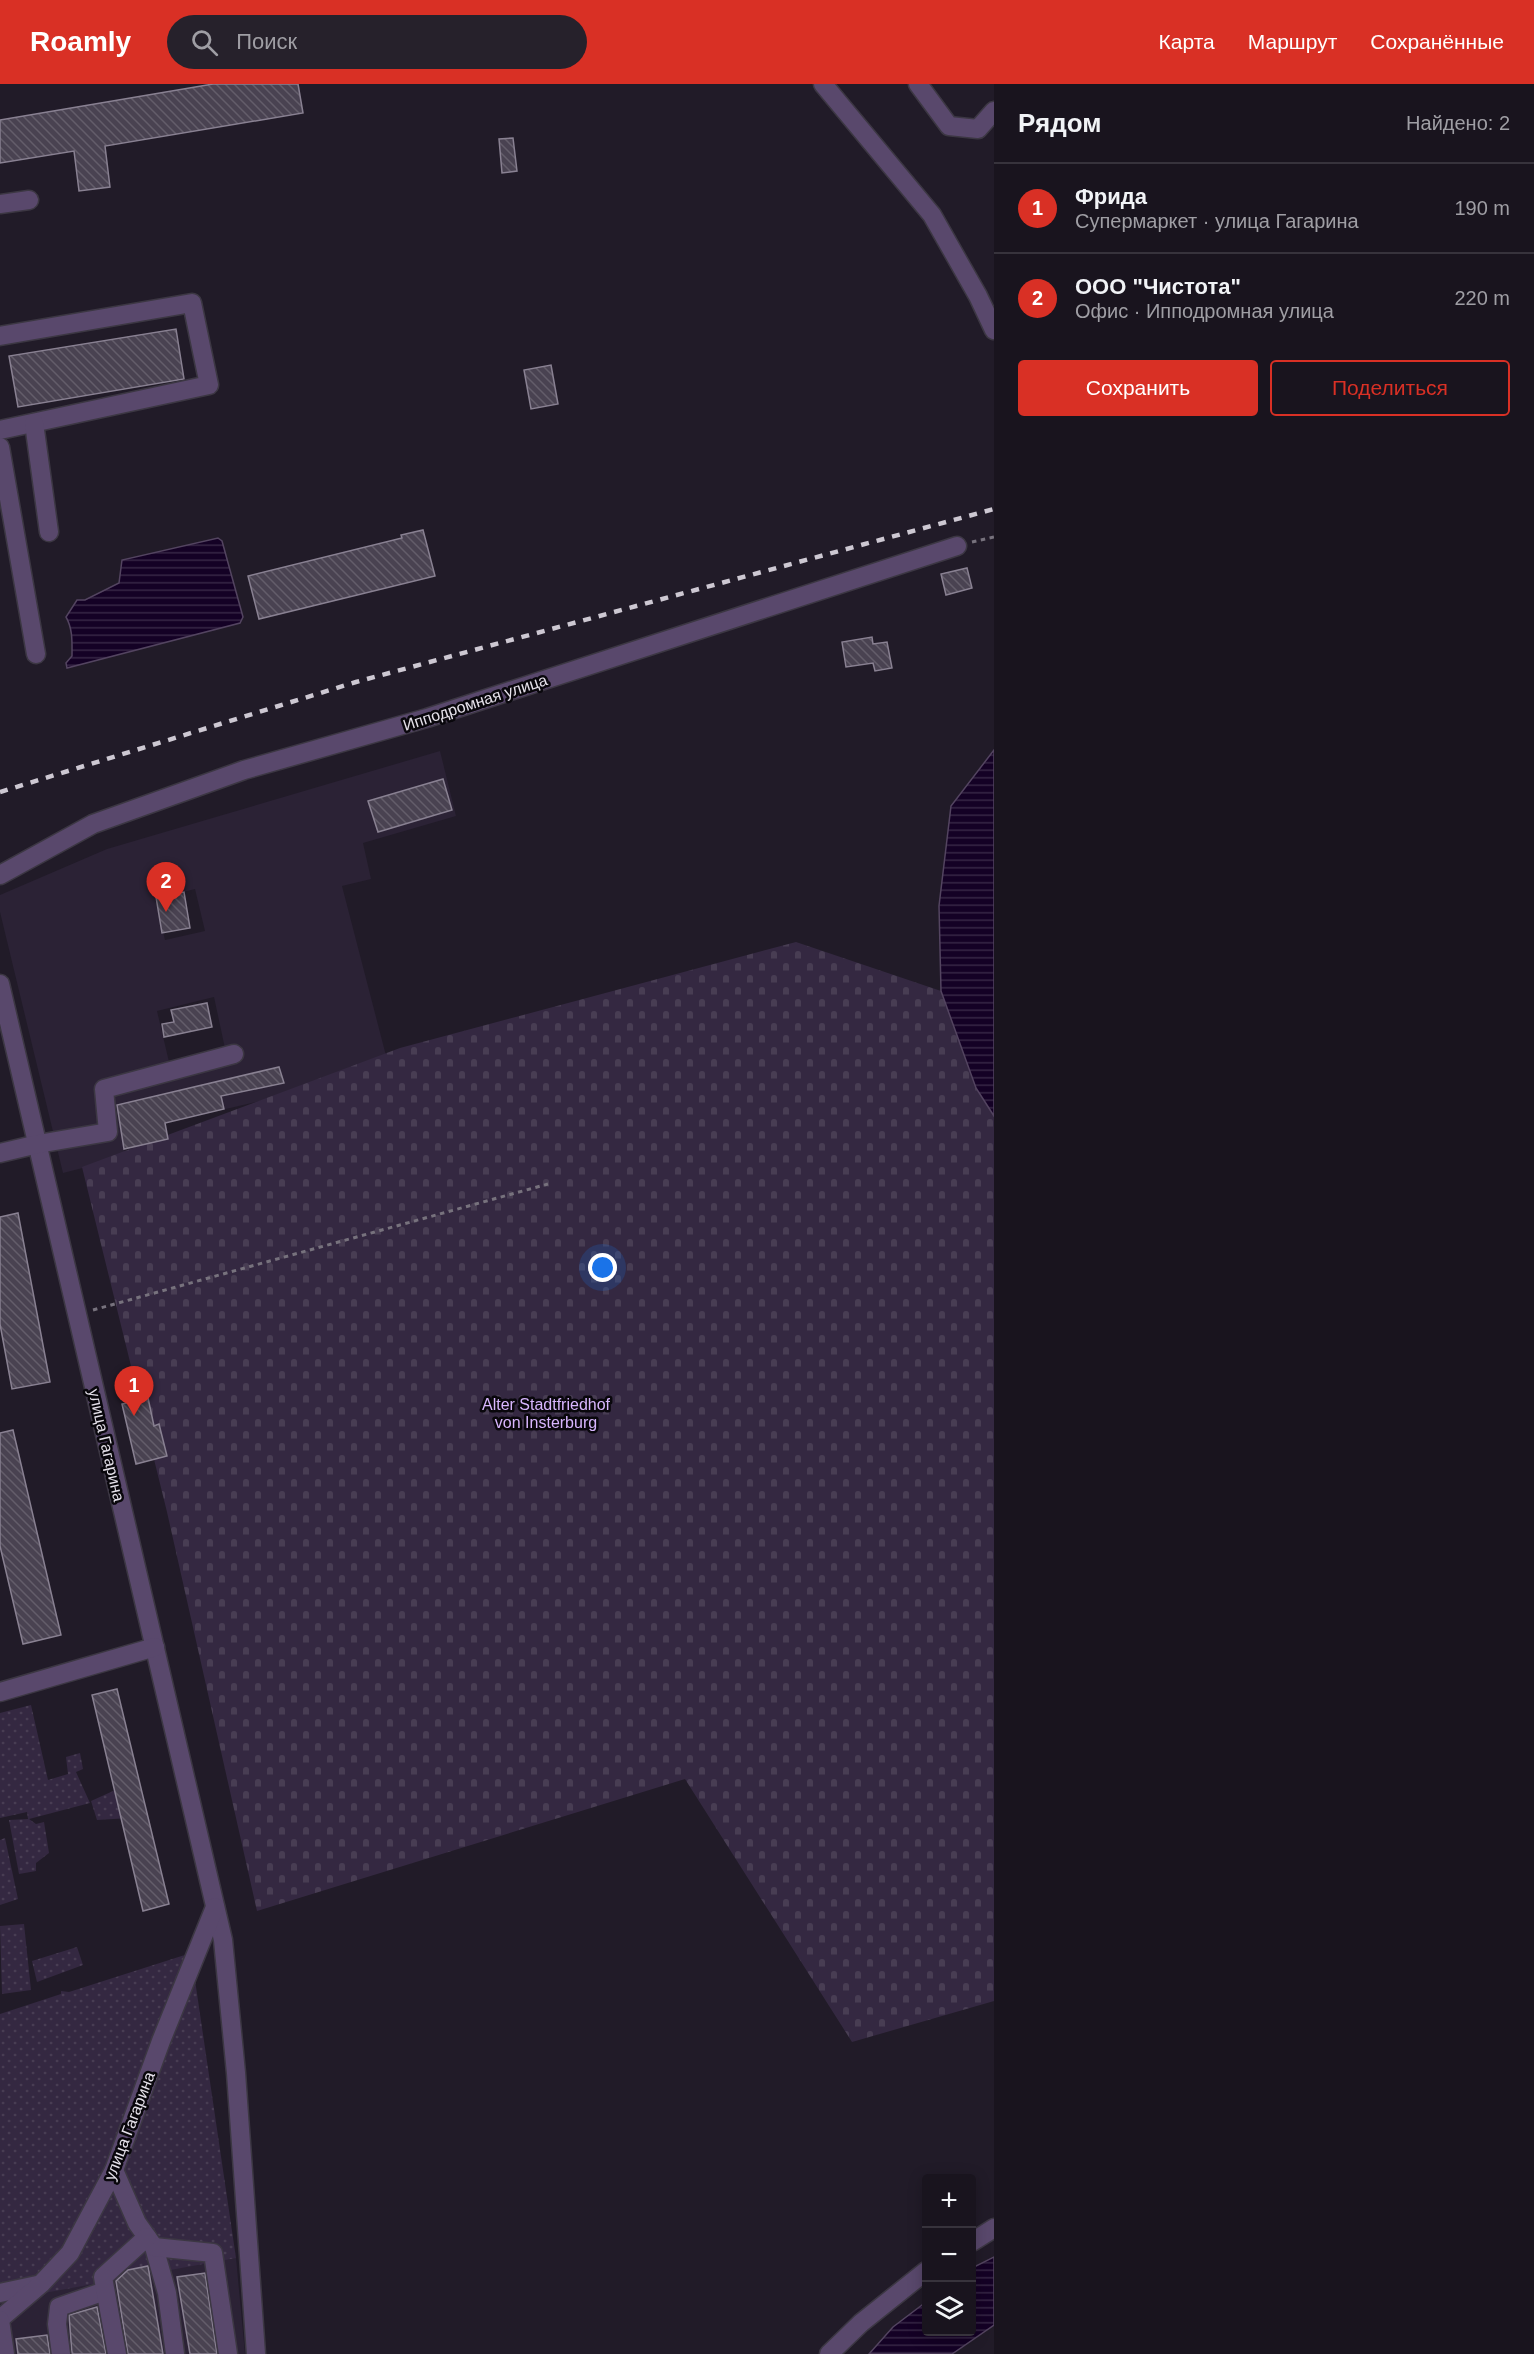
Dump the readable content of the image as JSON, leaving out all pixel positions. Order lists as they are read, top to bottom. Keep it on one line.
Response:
{"streets":{"street":["Ипподромная улица","улица Гагарина"]},"parks":["Alter Stadtfriedhof von Insterburg"],"page":{"header":"Roamly","search":"Поиск","nav":["Карта","Маршрут","Сохранённые"],"heading":["Рядом","Найдено: 2"],"list":[{"mark":"1","name":"Фрида","note":"Супермаркет · улица Гагарина","value":"190 m"},{"mark":"2","name":"ООО \"Чистота\"","note":"Офис · Ипподромная улица","value":"220 m"}],"buttons":["Сохранить","Поделиться"],"pins":["2","1"],"map_buttons":["+","−"]}}
